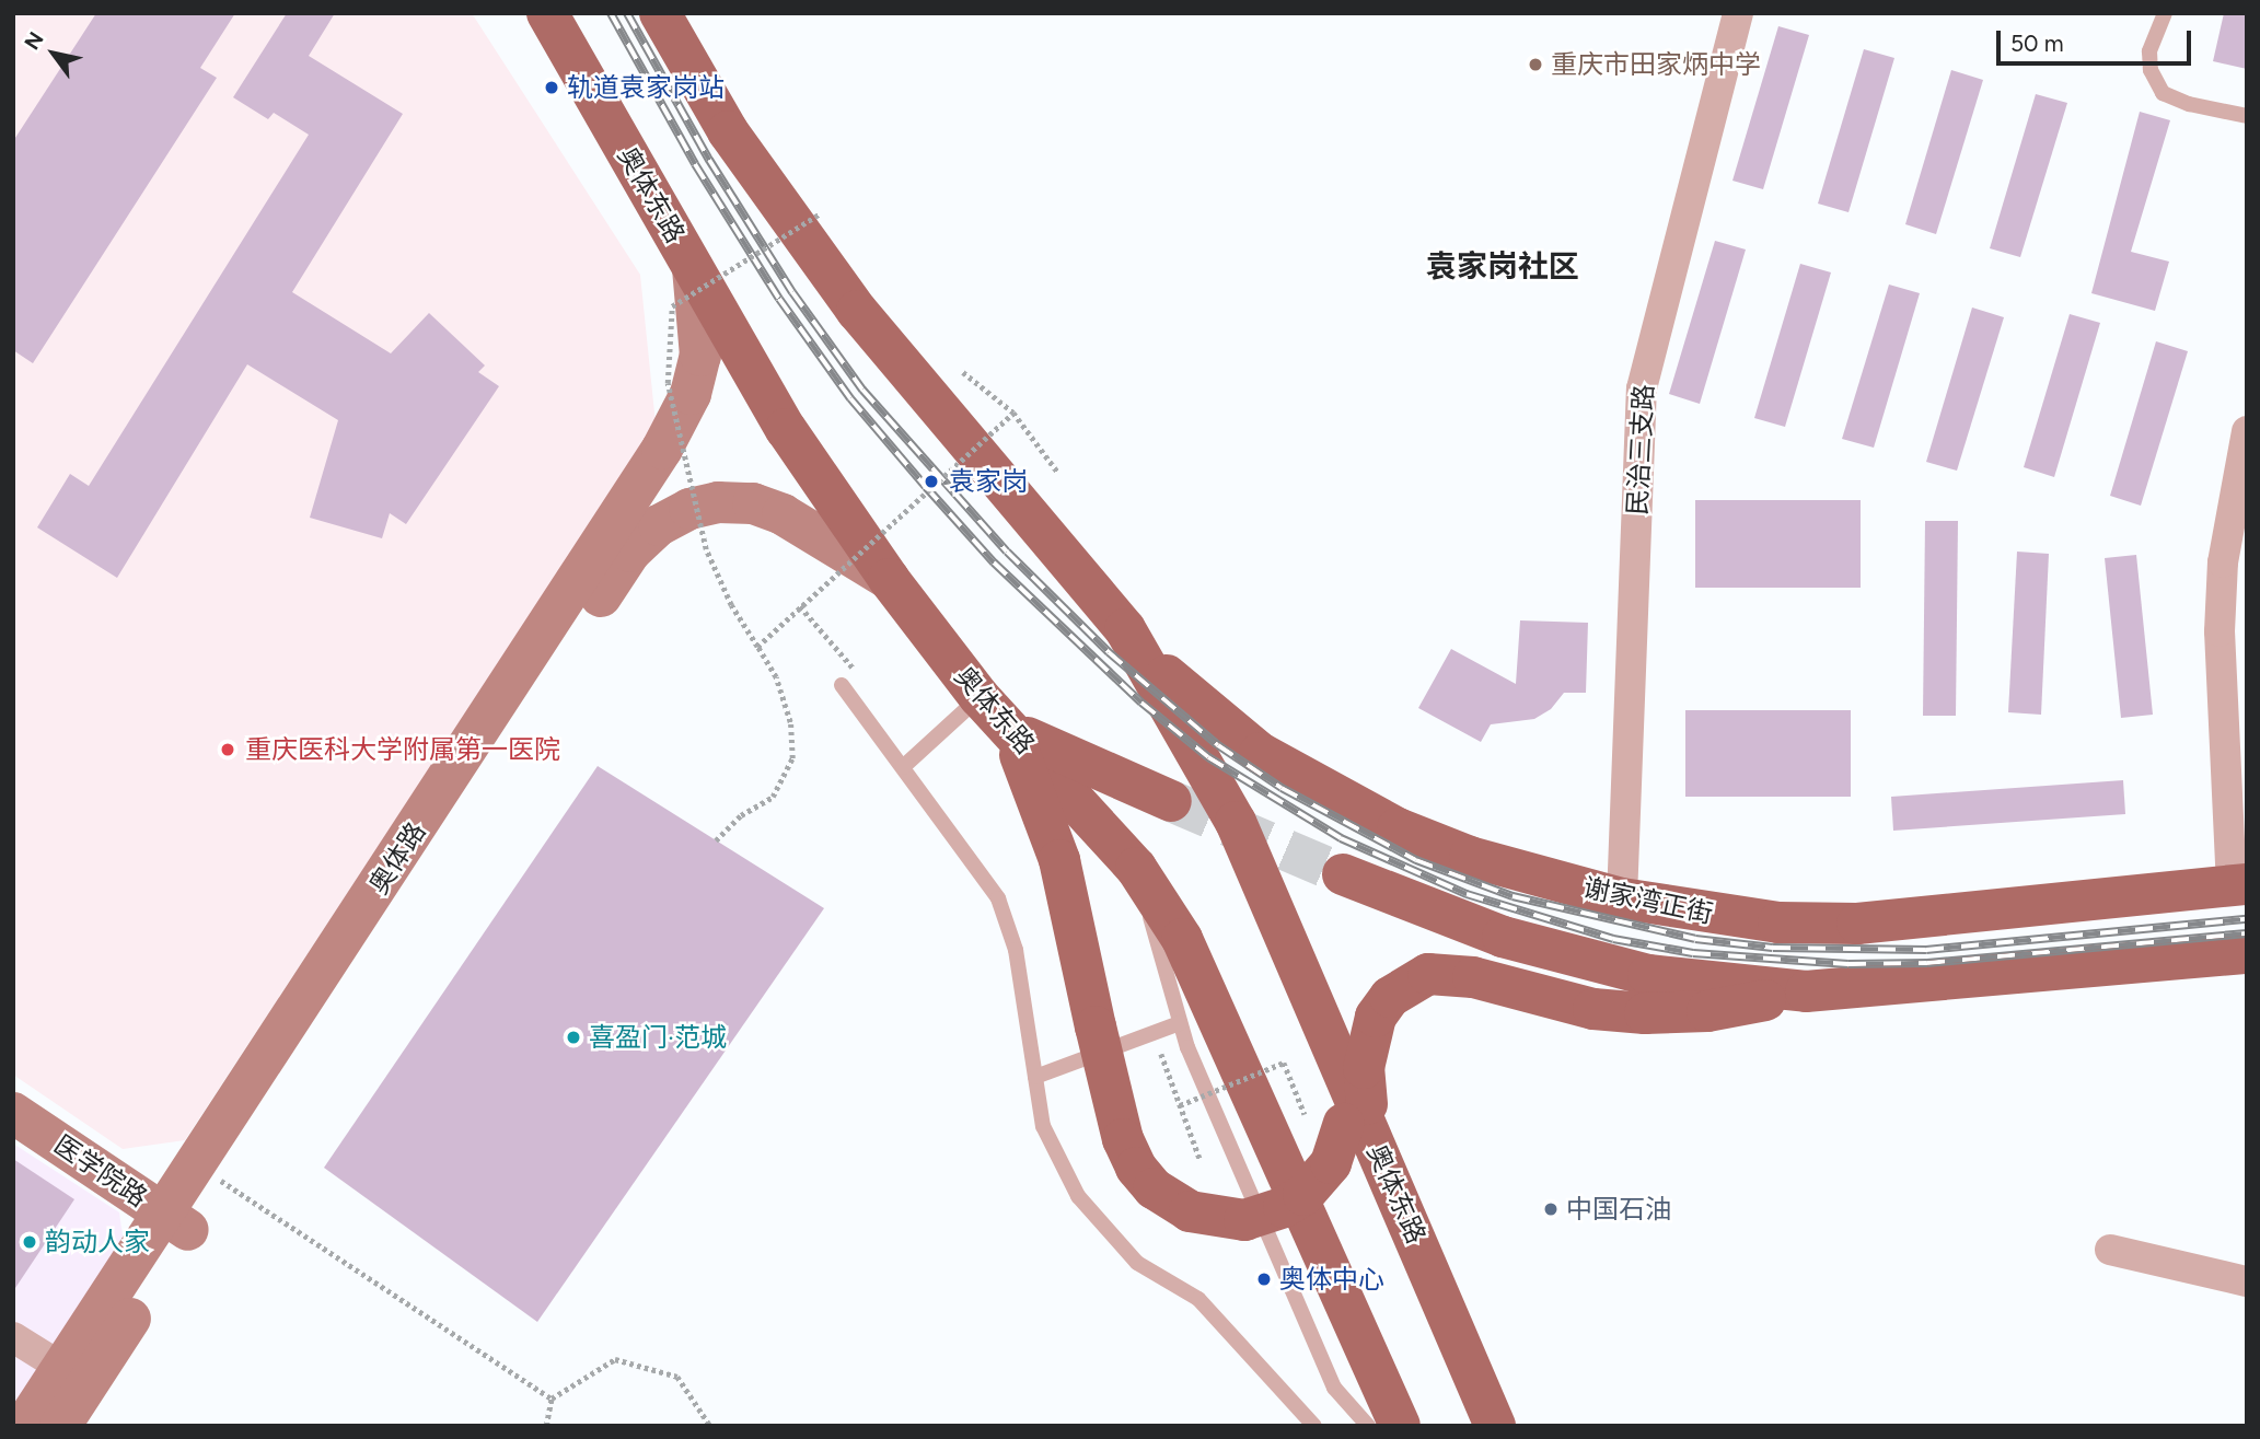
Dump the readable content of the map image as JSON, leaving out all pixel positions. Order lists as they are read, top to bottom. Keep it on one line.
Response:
{"streets":{"main road":["奥体东路","奥体路","谢家湾正街","医学院路"],"street":["民治三支路"]},"crossings":[["奥体东路","奥体路"],["民治三支路","谢家湾正街"],["奥体路","医学院路"]],"districts":["袁家岗社区"],"places":["重庆市田家炳中学","轨道袁家岗站","袁家岗","重庆医科大学附属第一医院","喜盈门·范城","中国石油","韵动人家","奥体中心"],"scale_bar":"50 m","north":"top left"}
